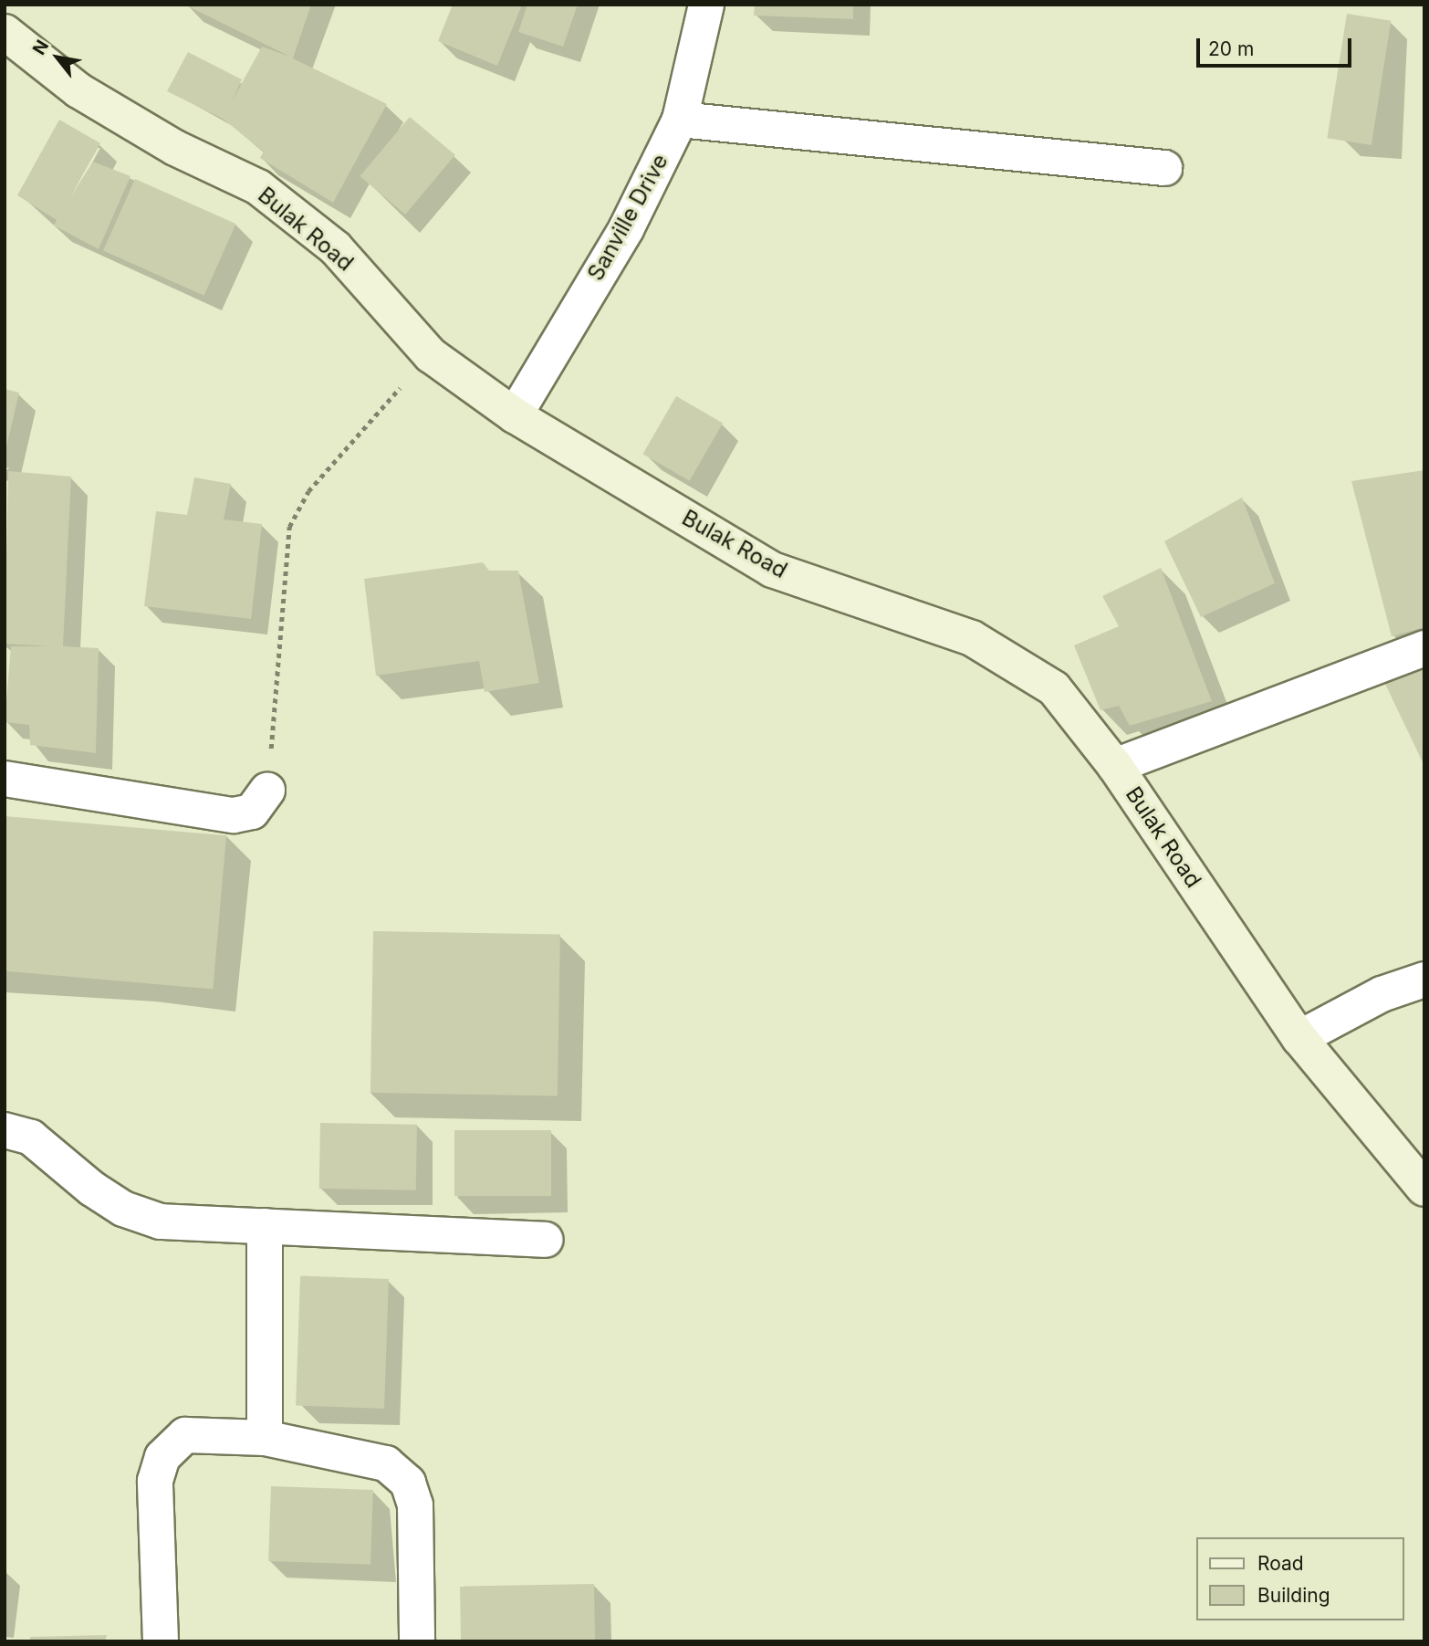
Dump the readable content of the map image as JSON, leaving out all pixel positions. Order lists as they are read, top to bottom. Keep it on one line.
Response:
{"streets":{"street":["Sanville Drive","Bulak Road"]},"crossings":[["Sanville Drive","Bulak Road"]],"legend":["Road","Building"],"scale_bar":"20 m","north":"top left"}
